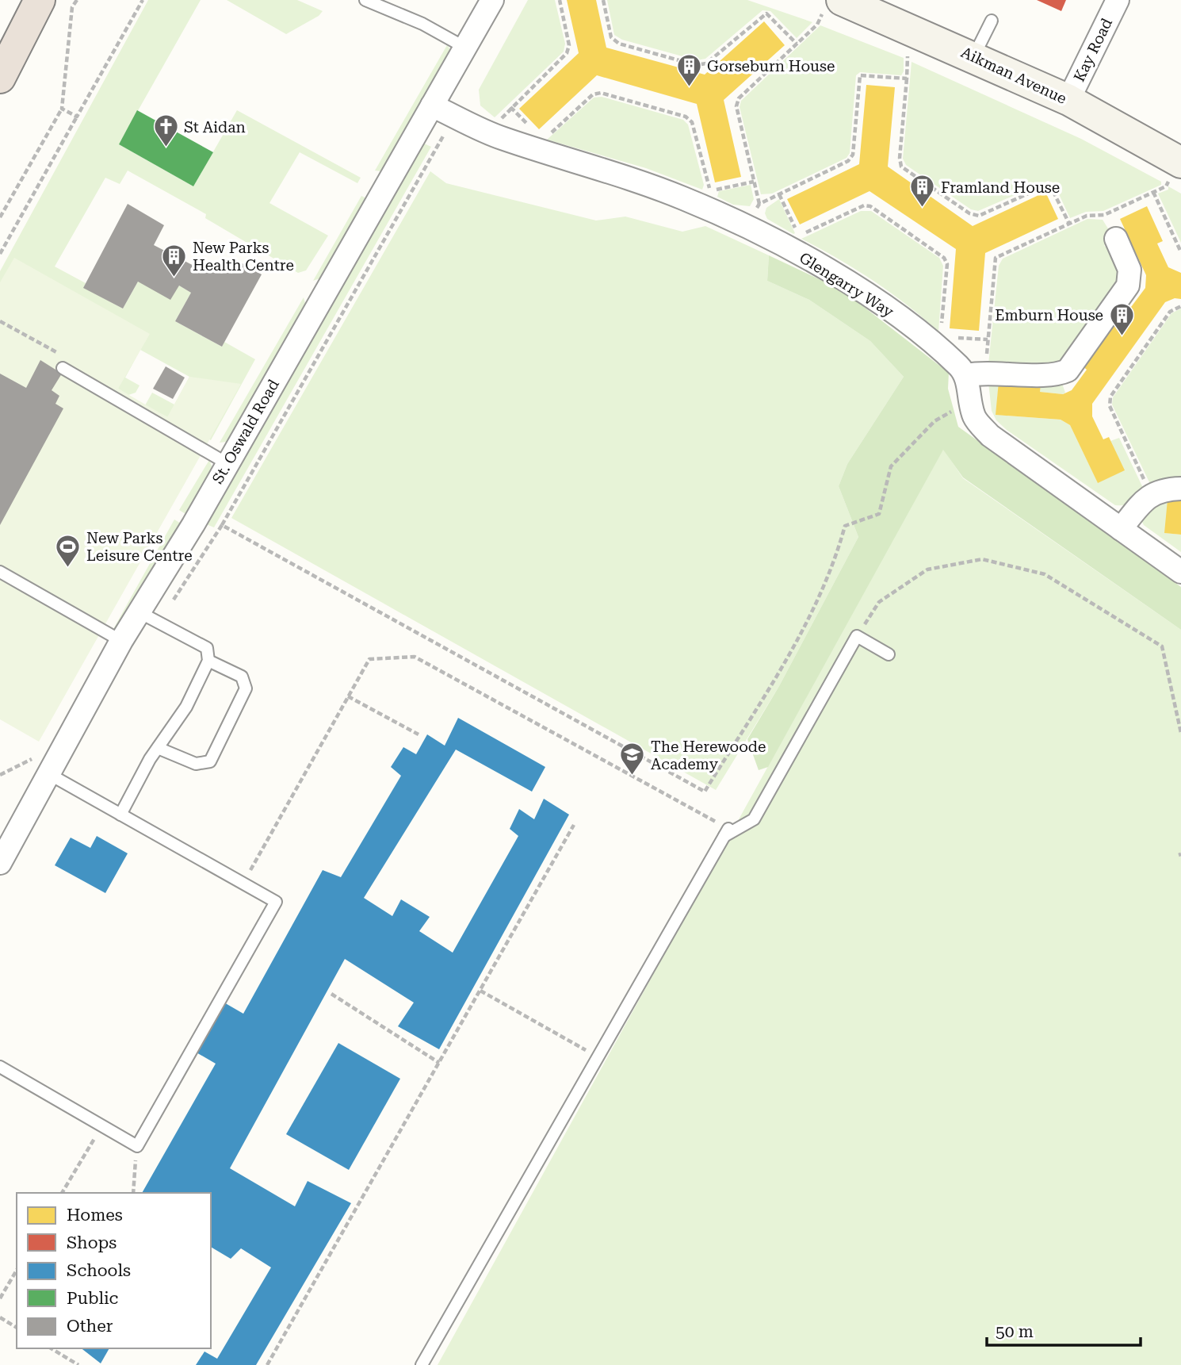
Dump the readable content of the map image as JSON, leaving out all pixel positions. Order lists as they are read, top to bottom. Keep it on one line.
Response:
{"streets":{"street":["Kay Road","Aikman Avenue","Glengarry Way","St. Oswald Road"]},"crossings":[["Kay Road","Aikman Avenue"],["Glengarry Way","St. Oswald Road"]],"places":{"building":["Gorseburn House","Framland House","New Parks Health Centre","Emburn House"],"church":["St Aidan"],"sports":["New Parks Leisure Centre"],"school or university":["The Herewoode Academy"]},"legend":["Homes","Shops","Schools","Public","Other"],"scale_bar":"50 m"}
